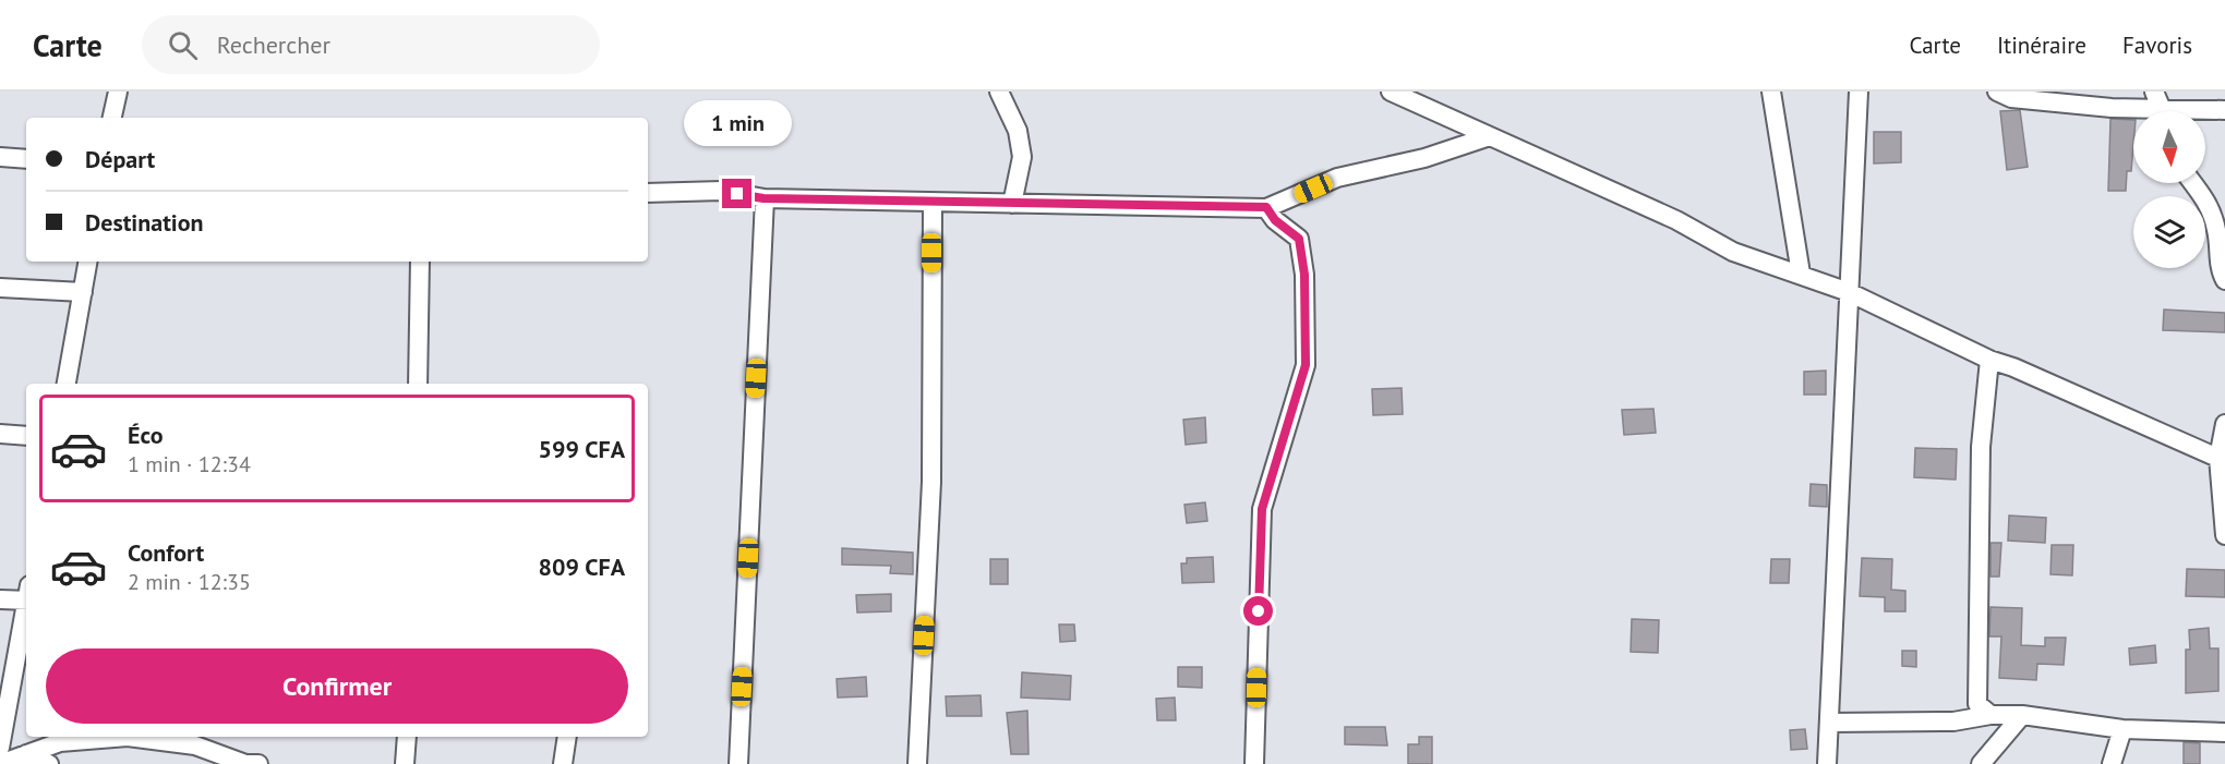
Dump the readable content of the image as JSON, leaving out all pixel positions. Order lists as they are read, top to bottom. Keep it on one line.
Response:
{"north":"bottom","page":{"header":"Carte","search":"Rechercher","nav":["Carte","Itinéraire","Favoris"],"bubble":"1 min","banner":["Départ","Destination"],"list":[{"name":"Éco","note":"1 min · 12:34","value":"599 CFA"},{"name":"Confort","note":"2 min · 12:35","value":"809 CFA"}],"buttons":"Confirmer"}}
